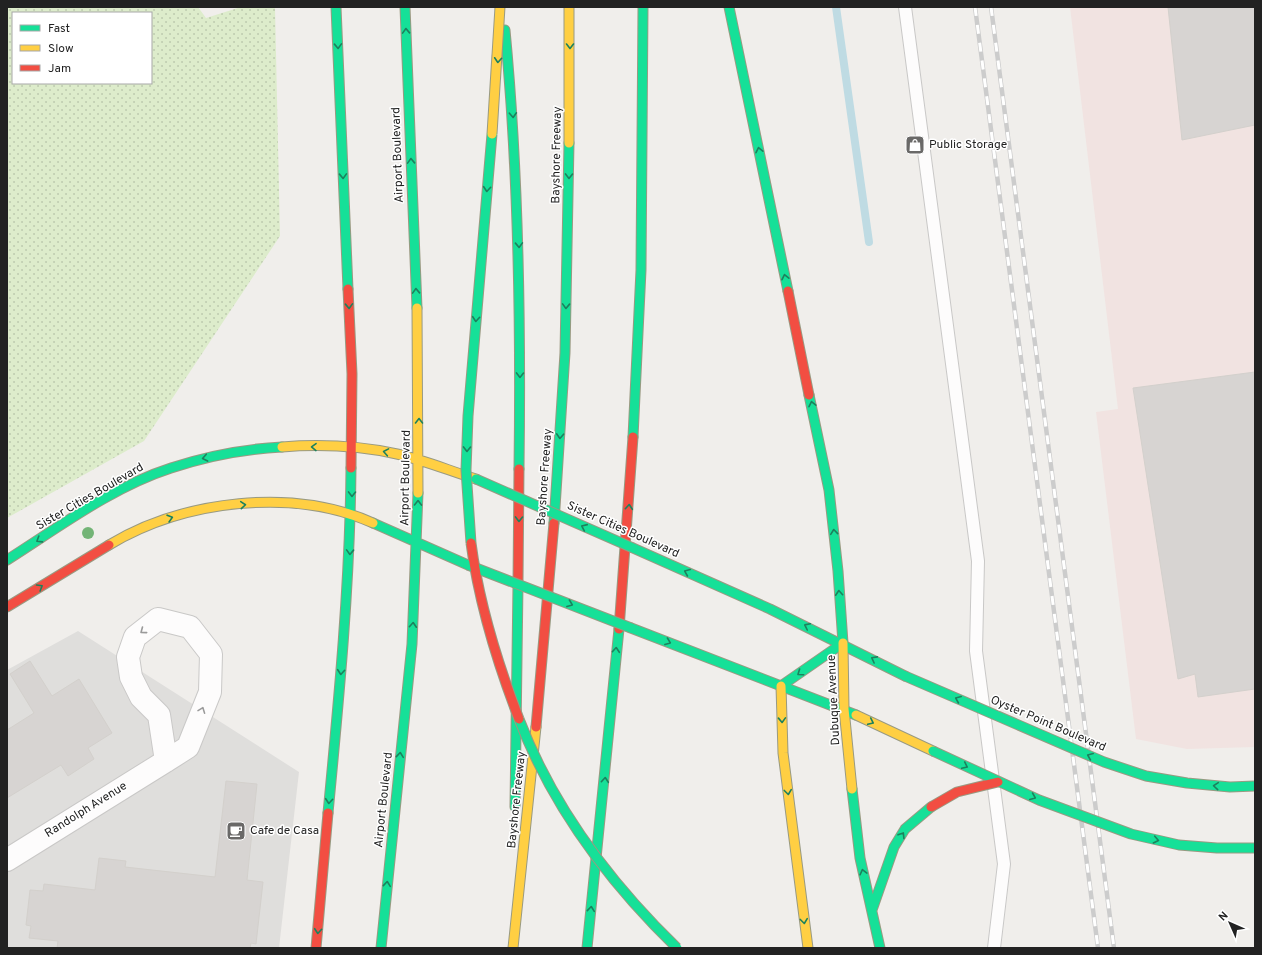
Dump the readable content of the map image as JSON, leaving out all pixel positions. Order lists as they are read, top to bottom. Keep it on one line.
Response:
{"streets":{"main road":["Airport Boulevard","Bayshore Freeway","Sister Cities Boulevard","Dubuque Avenue","Oyster Point Boulevard"],"street":["Randolph Avenue"]},"crossings":[["Airport Boulevard","Sister Cities Boulevard"],["Sister Cities Boulevard","Dubuque Avenue"],["Sister Cities Boulevard","Oyster Point Boulevard"],["Dubuque Avenue","Oyster Point Boulevard"]],"places":{"shop":["Public Storage"],"cafe":["Cafe de Casa"]},"legend":["Fast","Slow","Jam"],"north":"top left"}
